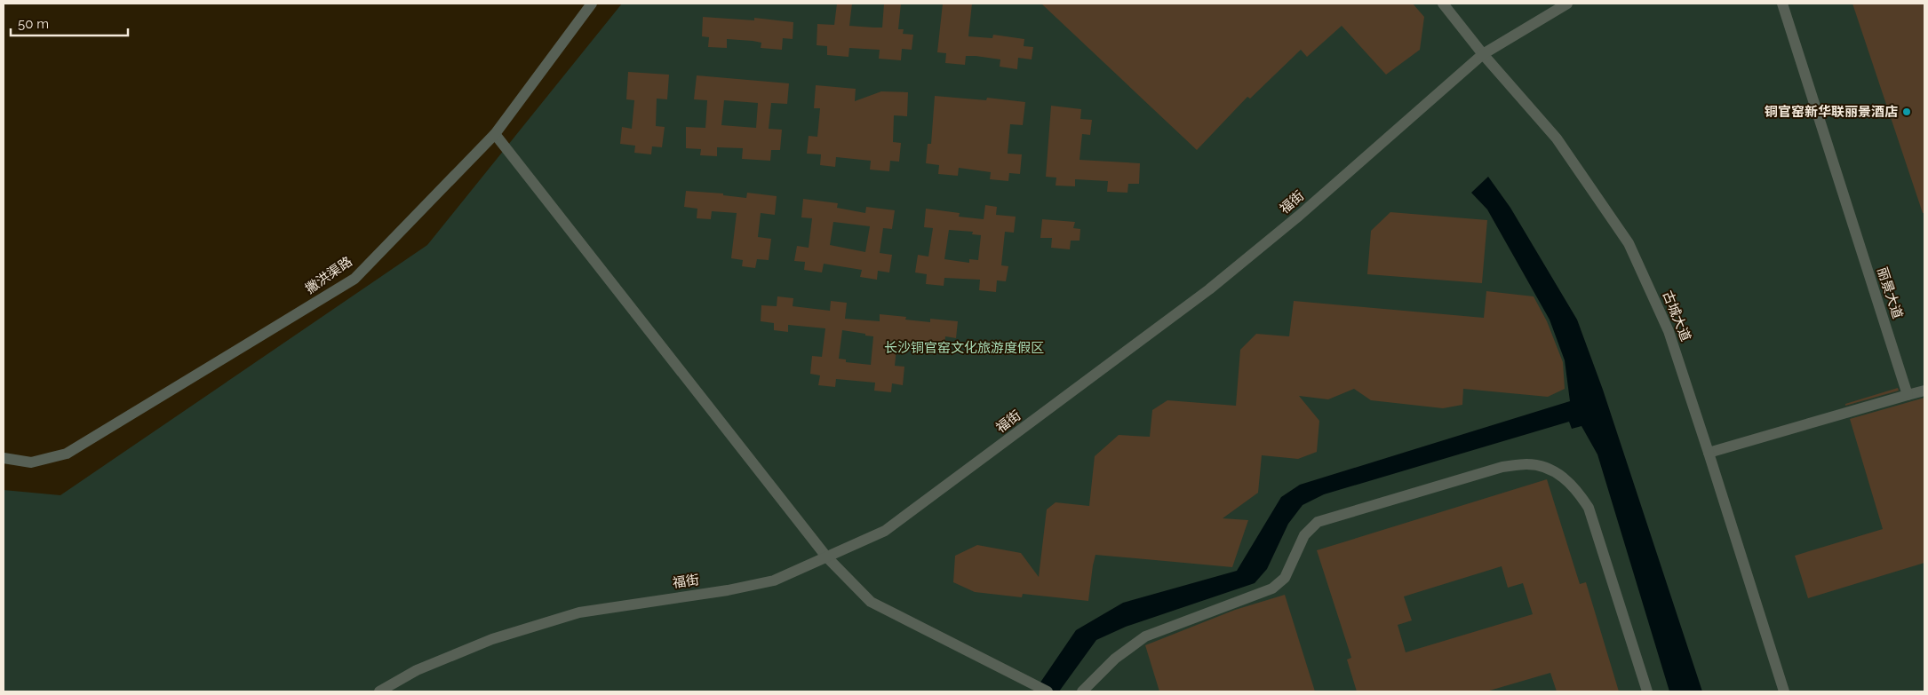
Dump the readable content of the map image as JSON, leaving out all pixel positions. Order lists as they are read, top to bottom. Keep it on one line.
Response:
{"streets":{"street":["福街","撇洪渠路","丽景大道","古城大道"]},"crossings":[["福街","古城大道"]],"parks":["长沙铜官窑文化旅游度假区"],"places":["铜官窑新华联丽景酒店"],"scale_bar":"50 m"}
